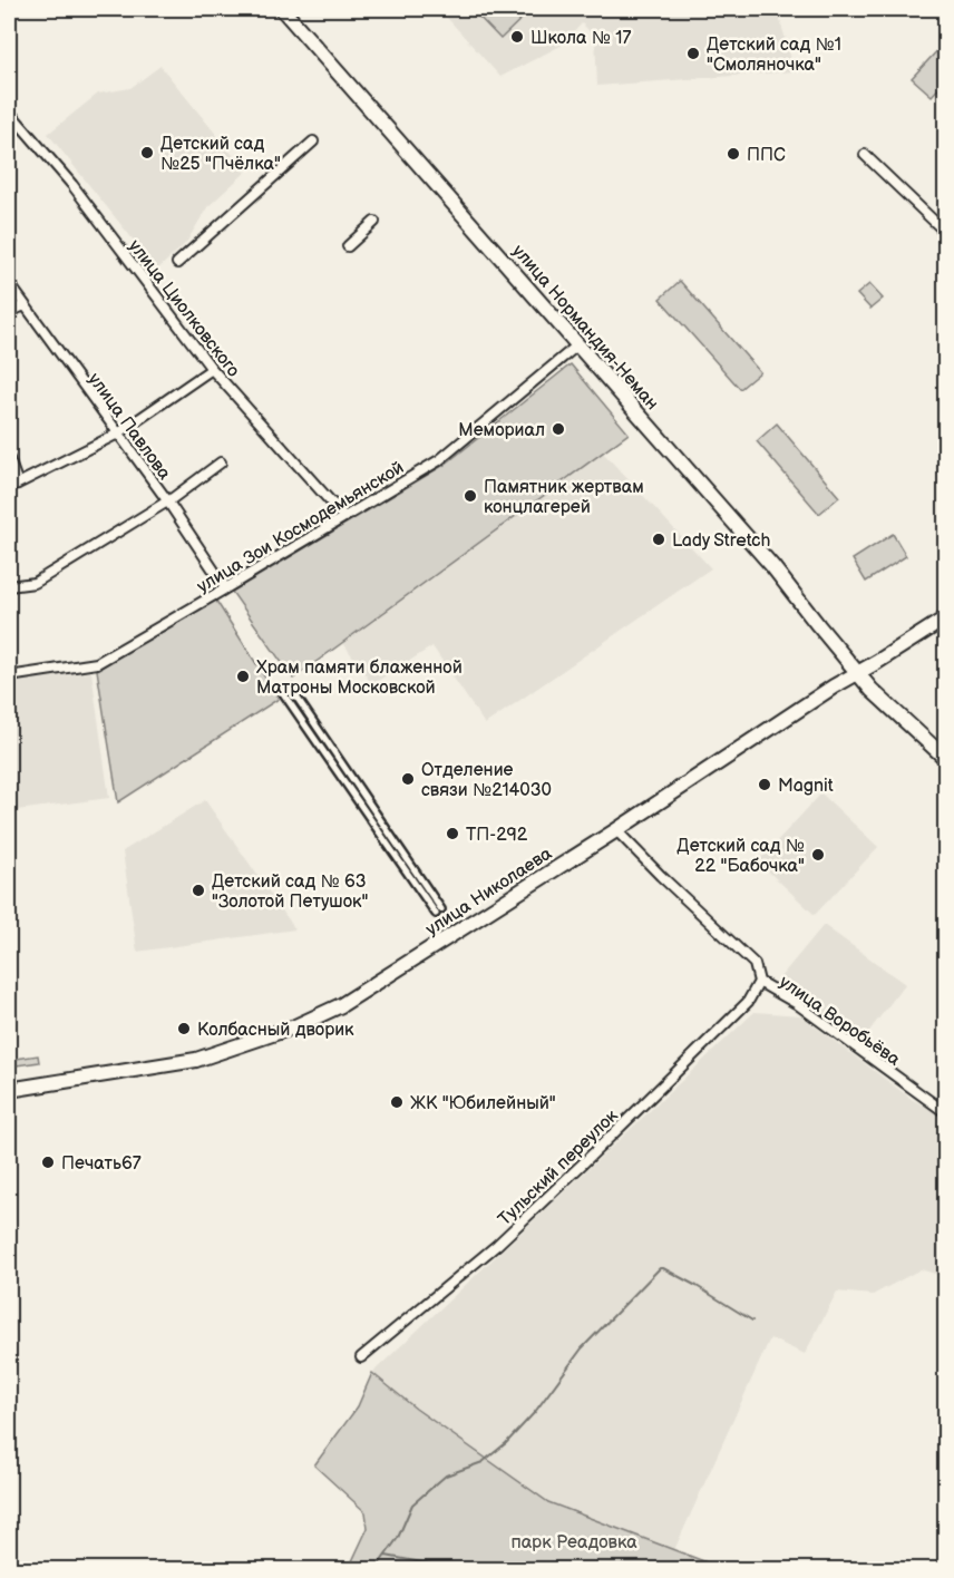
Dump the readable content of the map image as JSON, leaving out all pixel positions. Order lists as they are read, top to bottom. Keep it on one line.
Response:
{"streets":{"main road":["улица Нормандия-Неман","улица Николаева"],"street":["улица Циолковского","улица Павлова","улица Зои Космодемьянской","улица Воробьёва","Тульский переулок"]},"crossings":[["улица Циолковского","улица Зои Космодемьянской"],["улица Нормандия-Неман","улица Зои Космодемьянской"],["улица Нормандия-Неман","улица Николаева"],["улица Павлова","улица Зои Космодемьянской"],["улица Николаева","улица Воробьёва"],["улица Воробьёва","Тульский переулок"]],"parks":["парк Реадовка"],"places":["Школа № 17","Детский сад №1 \"Смоляночка\"","Детский сад №25 \"Пчёлка\"","ППС","Мемориал","Памятник жертвам концлагерей","Lady Stretch","Храм памяти блаженной Матроны Московской","Отделение связи №214030","Magnit","ТП-292","Детский сад № 22 \"Бабочка\"","Детский сад № 63 \"Золотой Петушок\"","Колбасный дворик","ЖК \"Юбилейный\"","Печать67"]}
